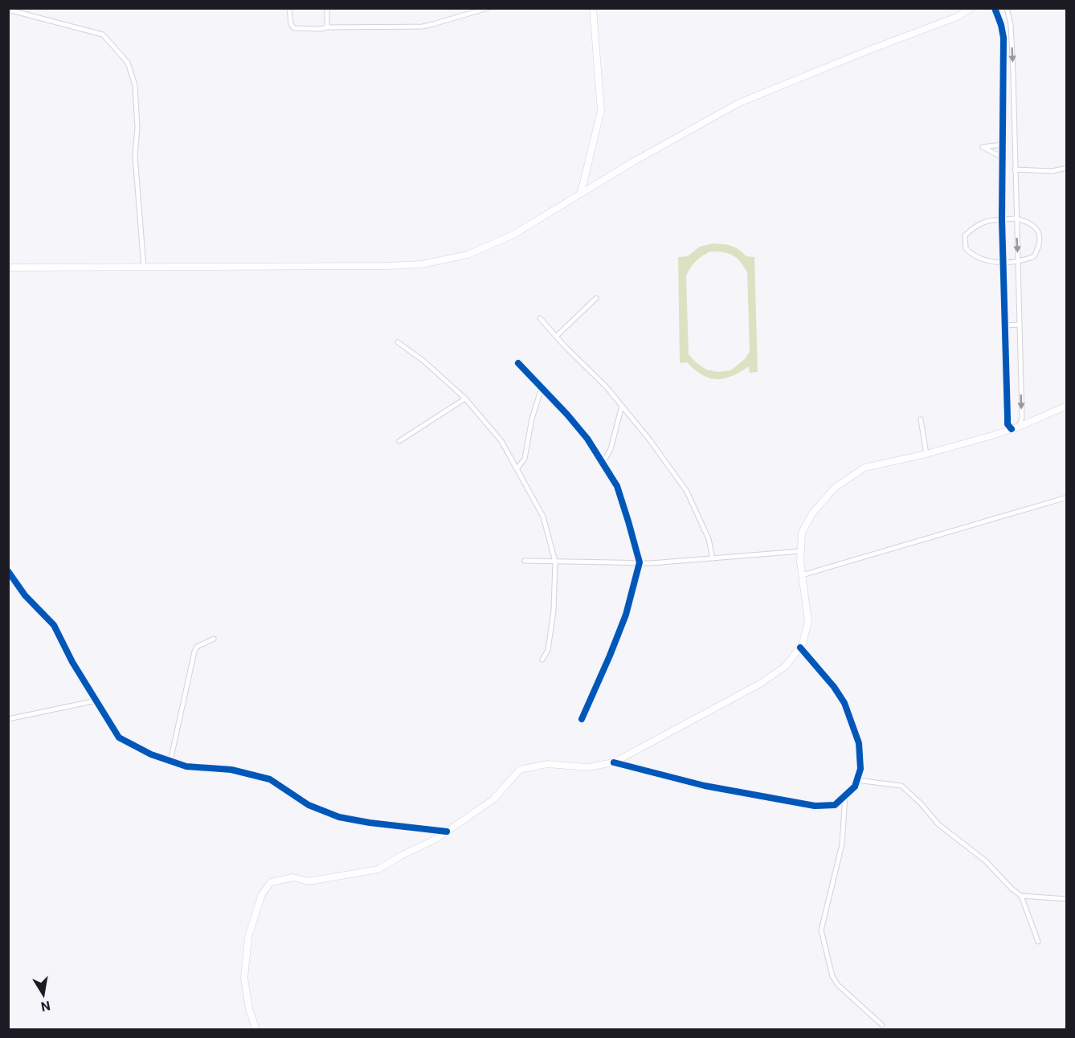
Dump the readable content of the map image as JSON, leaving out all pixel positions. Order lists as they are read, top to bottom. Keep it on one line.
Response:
{"north":"bottom"}
